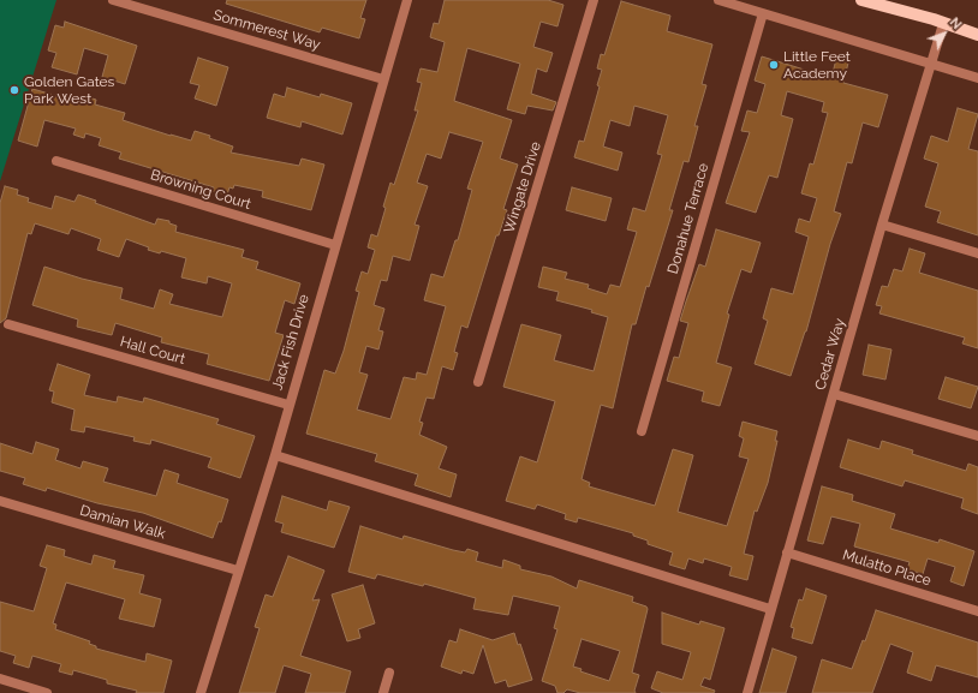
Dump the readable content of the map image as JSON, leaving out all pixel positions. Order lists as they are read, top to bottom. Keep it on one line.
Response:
{"streets":{"street":["Sommerest Way","Wingate Drive","Browning Court","Donahue Terrace","Jack Fish Drive","Hall Court","Cedar Way","Damian Walk","Mulatto Place"]},"crossings":[["Sommerest Way","Jack Fish Drive"],["Browning Court","Jack Fish Drive"],["Jack Fish Drive","Hall Court"],["Jack Fish Drive","Damian Walk"],["Cedar Way","Mulatto Place"]],"places":["Little Feet Academy","Golden Gates Park West"],"north":"top right"}
